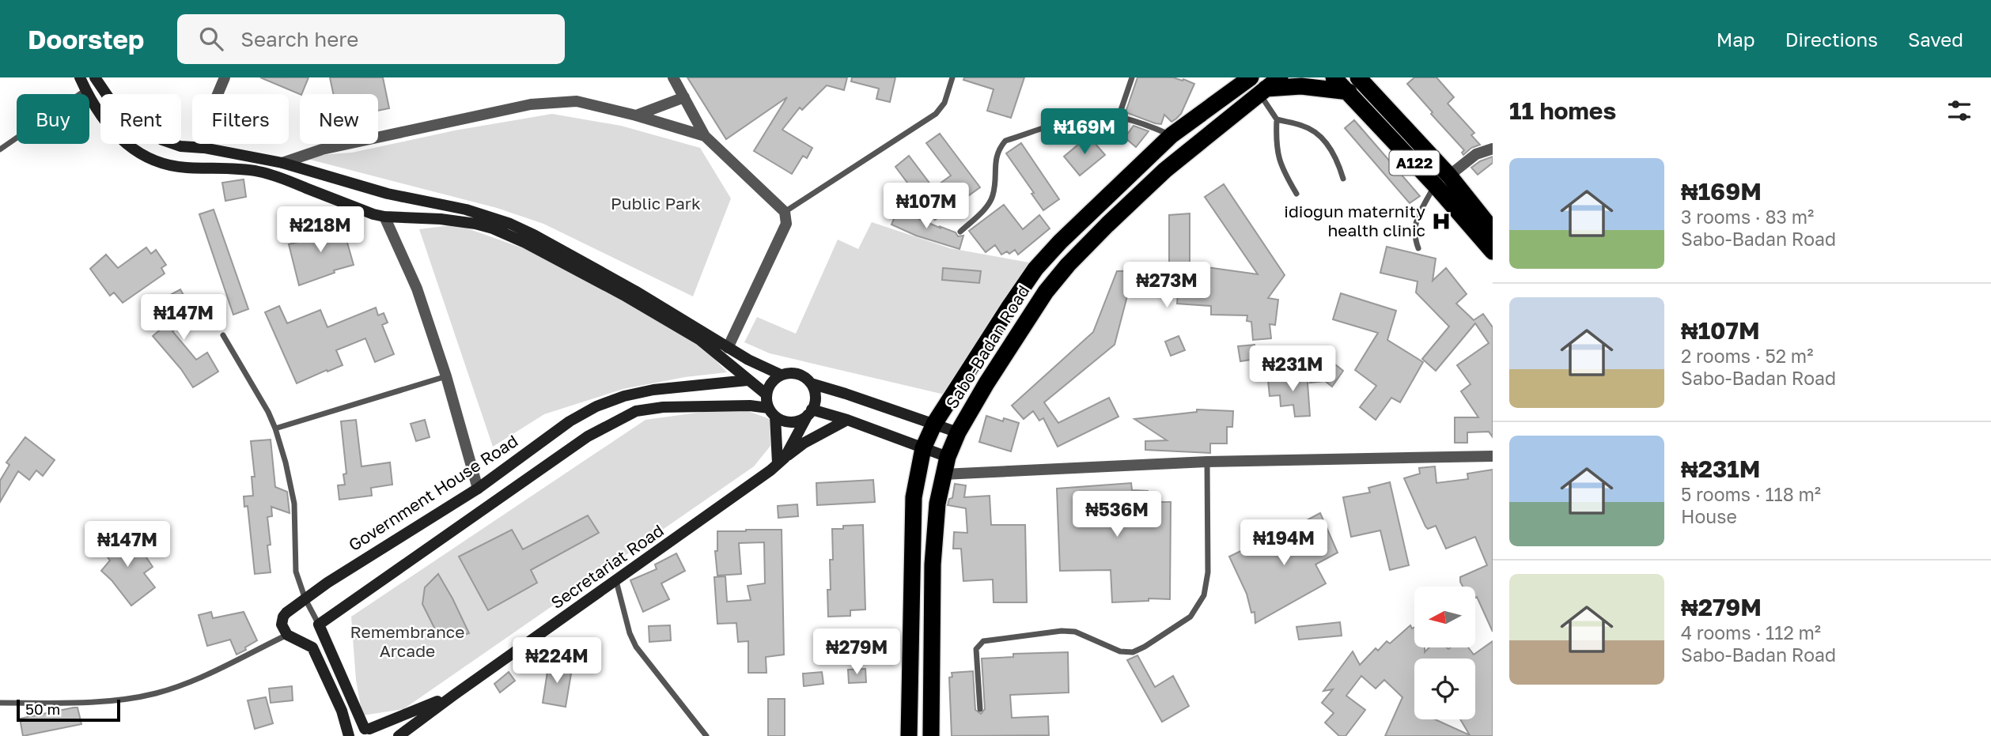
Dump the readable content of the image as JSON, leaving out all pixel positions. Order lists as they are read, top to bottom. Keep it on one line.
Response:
{"streets":{"highway":["A122","Sabo-Badan Road"],"main road":["Government House Road","Secretariat Road"]},"parks":["Public Park","Remembrance Arcade"],"places":{"hospital":["idiogun maternity health clinic"]},"scale_bar":"50 m","north":"left","page":{"header":"Doorstep","search":"Search here","nav":["Map","Directions","Saved"],"heading":"11 homes","chip":["Buy","Rent","Filters","New"],"price":["₦169M","₦107M","₦218M","₦273M","₦147M","₦231M","₦536M","₦194M","₦147M","₦279M","₦224M"],"list":[{"name":"₦169M","note":"3 rooms · 83 m² · Sabo-Badan Road"},{"name":"₦107M","note":"2 rooms · 52 m² · Sabo-Badan Road"},{"name":"₦231M","note":"5 rooms · 118 m² · House"},{"name":"₦279M","note":"4 rooms · 112 m² · Sabo-Badan Road"}],"scale":"50 m"}}
